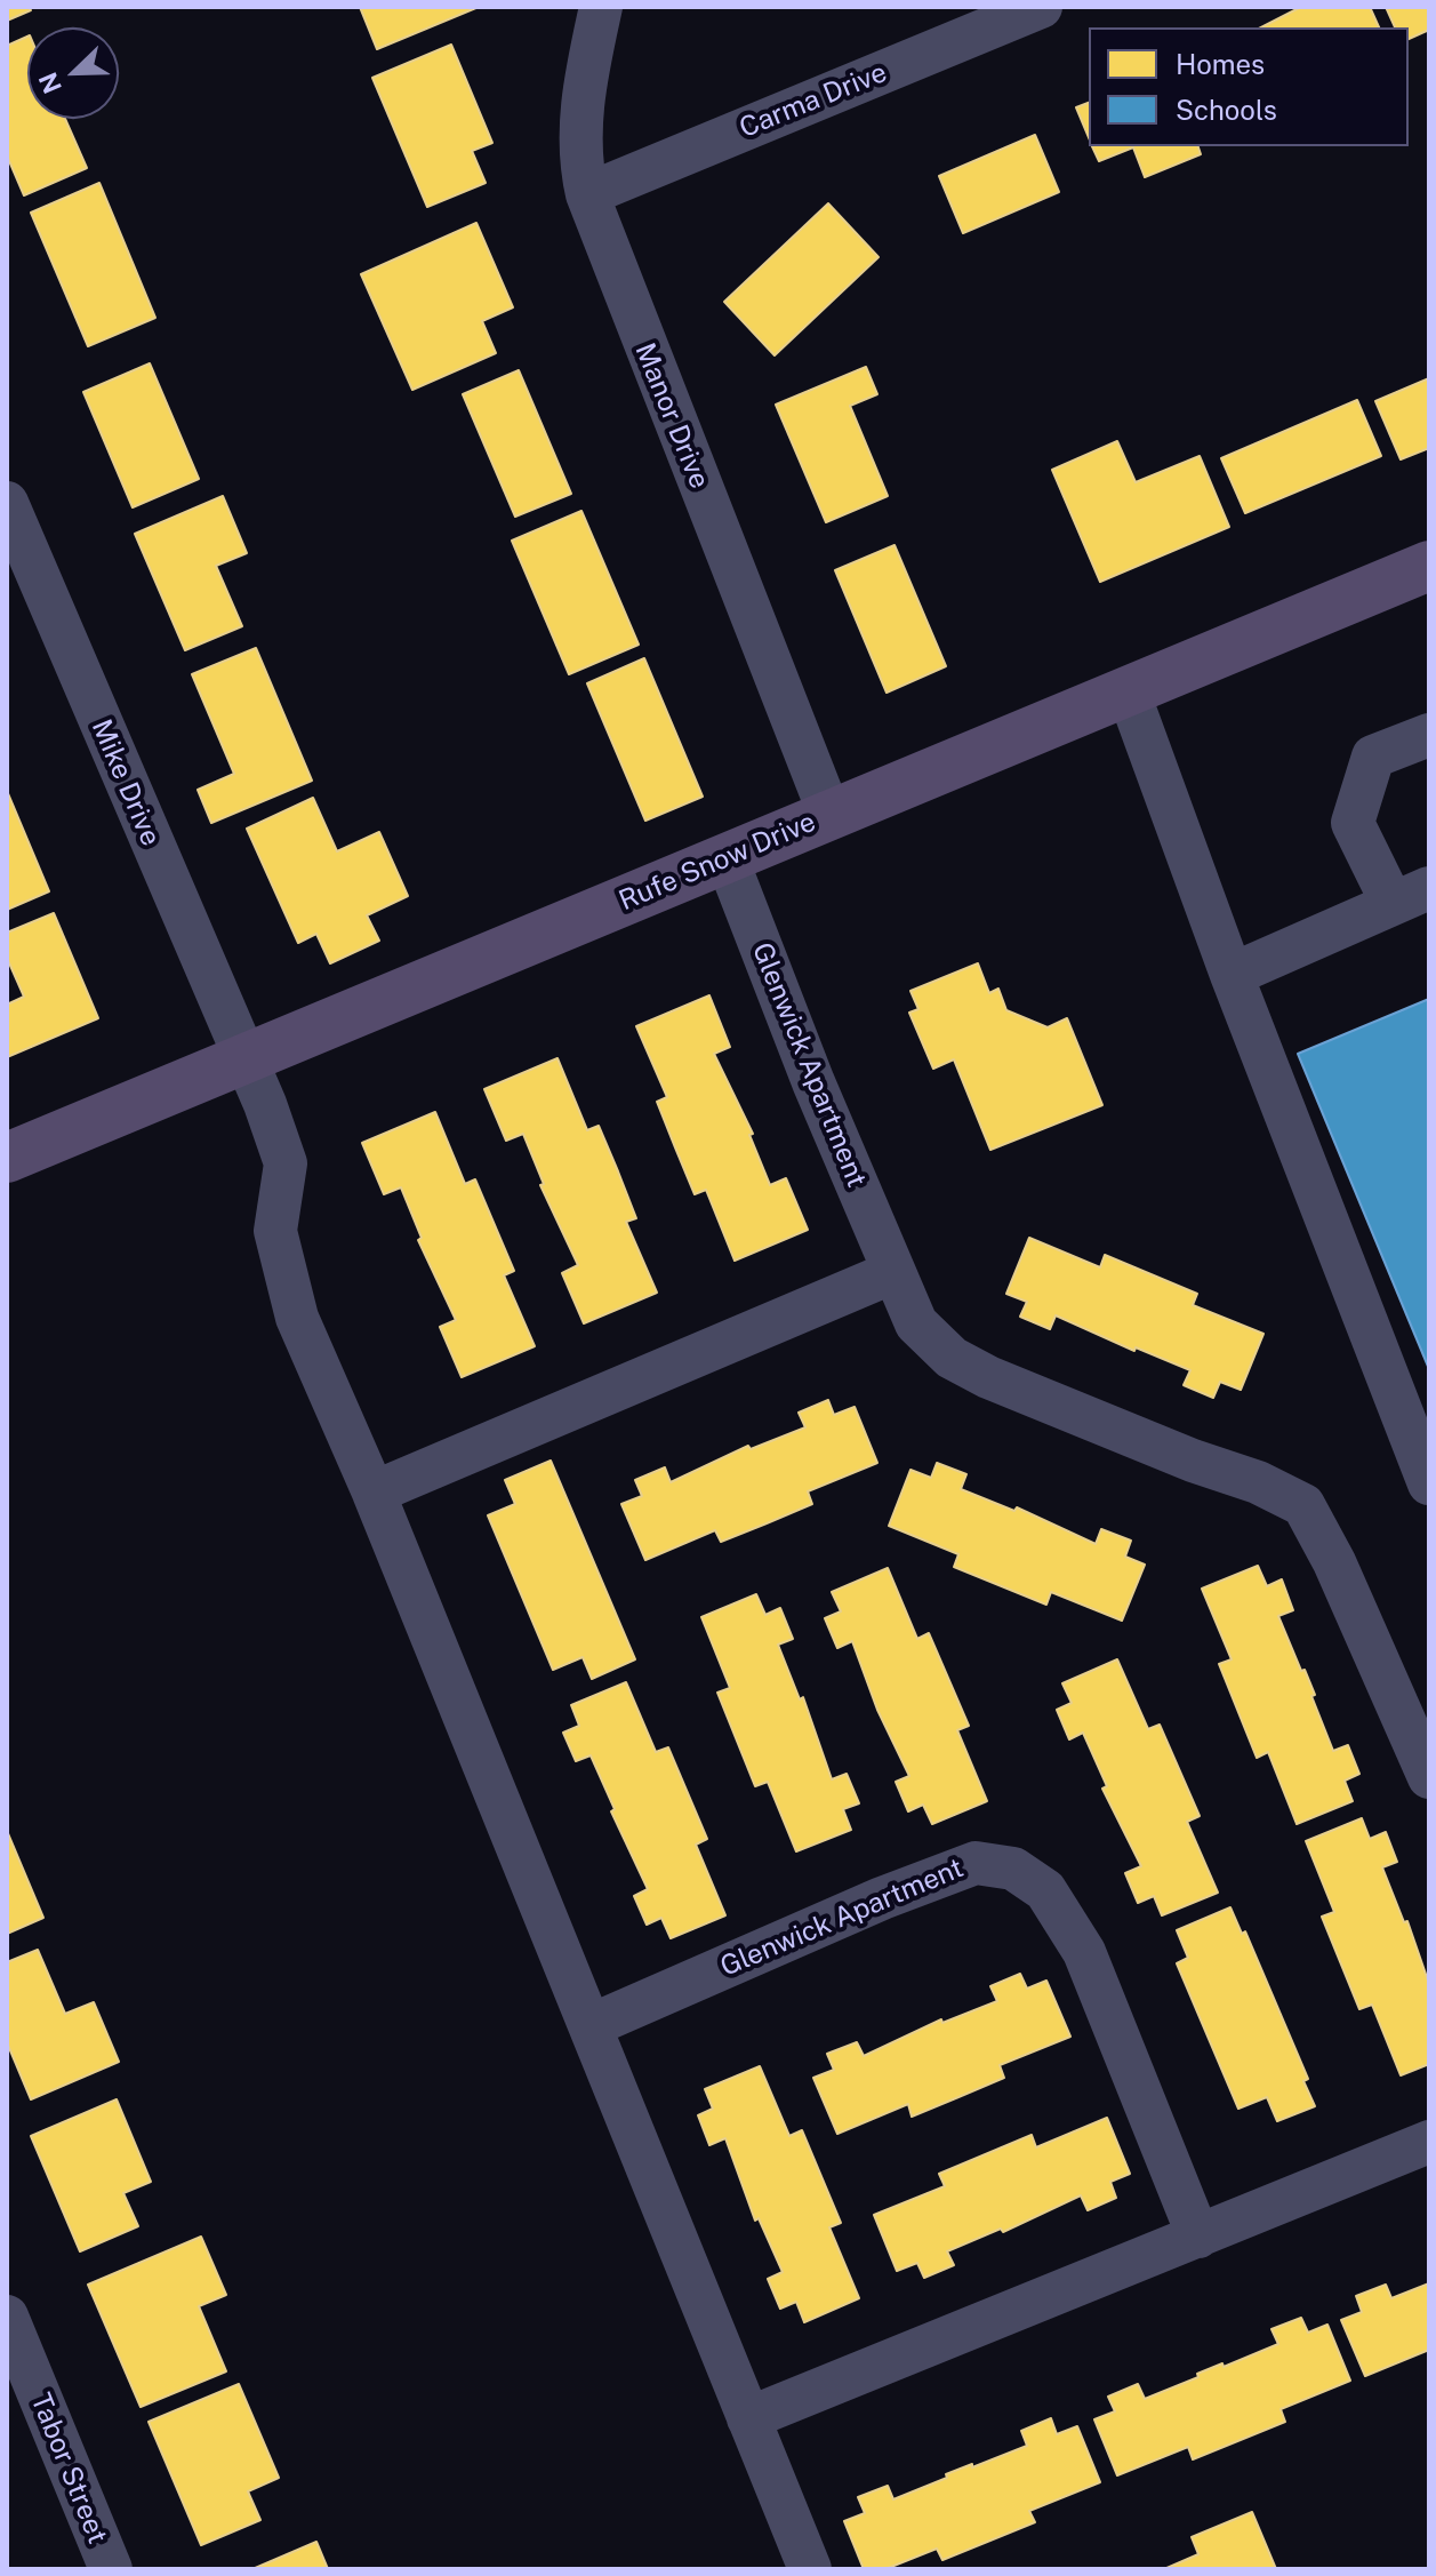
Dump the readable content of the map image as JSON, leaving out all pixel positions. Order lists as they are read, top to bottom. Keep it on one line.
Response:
{"streets":{"main road":["Rufe Snow Drive"],"street":["Carma Drive","Manor Drive","Mike Drive","Glenwick Apartment","Tabor Street"]},"crossings":[["Carma Drive","Manor Drive"],["Manor Drive","Rufe Snow Drive"],["Mike Drive","Rufe Snow Drive"],["Rufe Snow Drive","Glenwick Apartment"]],"legend":["Homes","Schools"],"north":"bottom left"}
